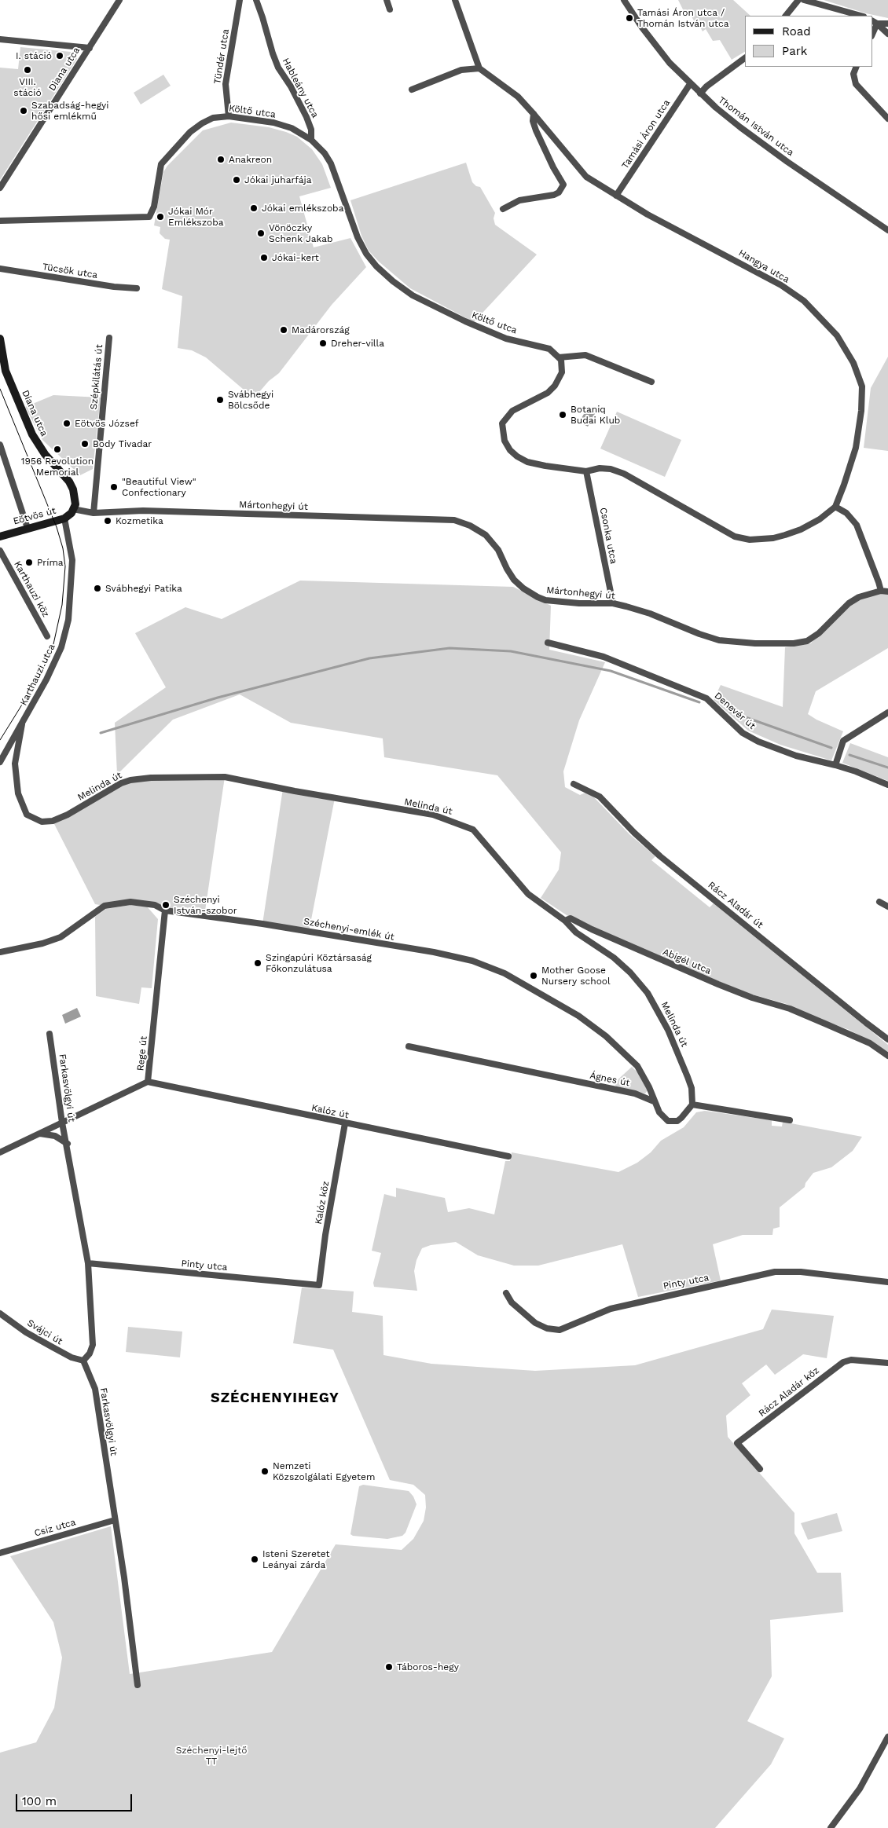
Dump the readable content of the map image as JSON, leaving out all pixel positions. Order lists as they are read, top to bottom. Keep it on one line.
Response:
{"streets":{"street":["Tündér utca","Diana utca","Hableány utca","Költő utca","Thomán István utca","Tamási Áron utca","Hangya utca","Tücsök utca","Szépkilátás út","Mártonhegyi út","Eötvös út","Csonka utca","Karthauzi köz","Karthauzi utca","Denevér út","Melinda út","Rácz Aladár út","Széchenyi-emlék út","Abigél utca","Rege út","Ágnes út","Farkasvölgyi út","Kalóz út","Kalóz köz","Pinty utca","Svájci út","Rácz Aladár köz","Csíz utca"]},"crossings":[["Tündér utca","Költő utca"],["Diana utca","Eötvös út"],["Hableány utca","Költő utca"],["Thomán István utca","Tamási Áron utca"],["Tamási Áron utca","Hangya utca"],["Szépkilátás út","Mártonhegyi út"],["Mártonhegyi út","Csonka utca"],["Eötvös út","Karthauzi utca"],["Karthauzi utca","Melinda út"],["Melinda út","Abigél utca"],["Széchenyi-emlék út","Rege út"],["Széchenyi-emlék út","Ágnes út"],["Rege út","Farkasvölgyi út"],["Rege út","Kalóz út"],["Farkasvölgyi út","Pinty utca"],["Farkasvölgyi út","Svájci út"],["Farkasvölgyi út","Csíz utca"],["Kalóz út","Kalóz köz"],["Kalóz köz","Pinty utca"]],"districts":["SZÉCHENYIHEGY"],"parks":["Széchenyi-lejtő TT"],"places":["Tamási Áron utca / Thomán István utca","I. stáció","VIII. stáció","Szabadság-hegyi hősi emlékmű","Anakreon","Jókai juharfája","Jókai emlékszoba","Jókai Mór Emlékszoba","Vönöczky Schenk Jakab","Jókai-kert","Madárország","Dreher-villa","Svábhegyi Bölcsőde","Botaniq Budai Klub","Eötvös József","Body Tivadar","1956 Revolution Memorial","\"Beautiful View\" Confectionary","Kozmetika","Príma","Svábhegyi Patika","Széchenyi István-szobor","Szingapúri Köztársaság Főkonzulátusa","Mother Goose Nursery school","Nemzeti Közszolgálati Egyetem","Isteni Szeretet Leányai zárda","Táboros-hegy"],"legend":["Road","Park"],"scale_bar":"100 m"}
